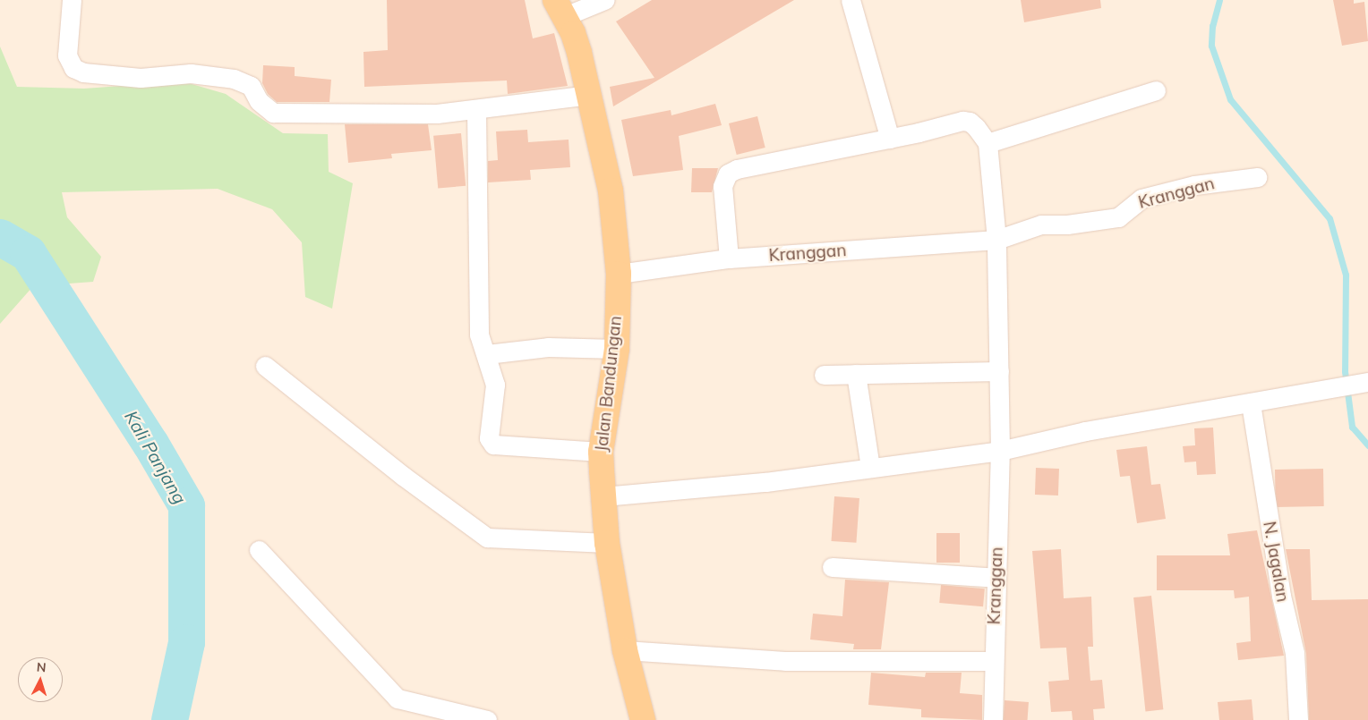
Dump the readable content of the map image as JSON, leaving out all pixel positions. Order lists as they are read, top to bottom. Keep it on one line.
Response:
{"streets":{"main road":["Jalan Bandungan"],"street":["Kranggan","N. Jagalan"]},"crossings":[["Kranggan","Jalan Bandungan"]],"water":["Kali Panjang"],"north":"top"}
